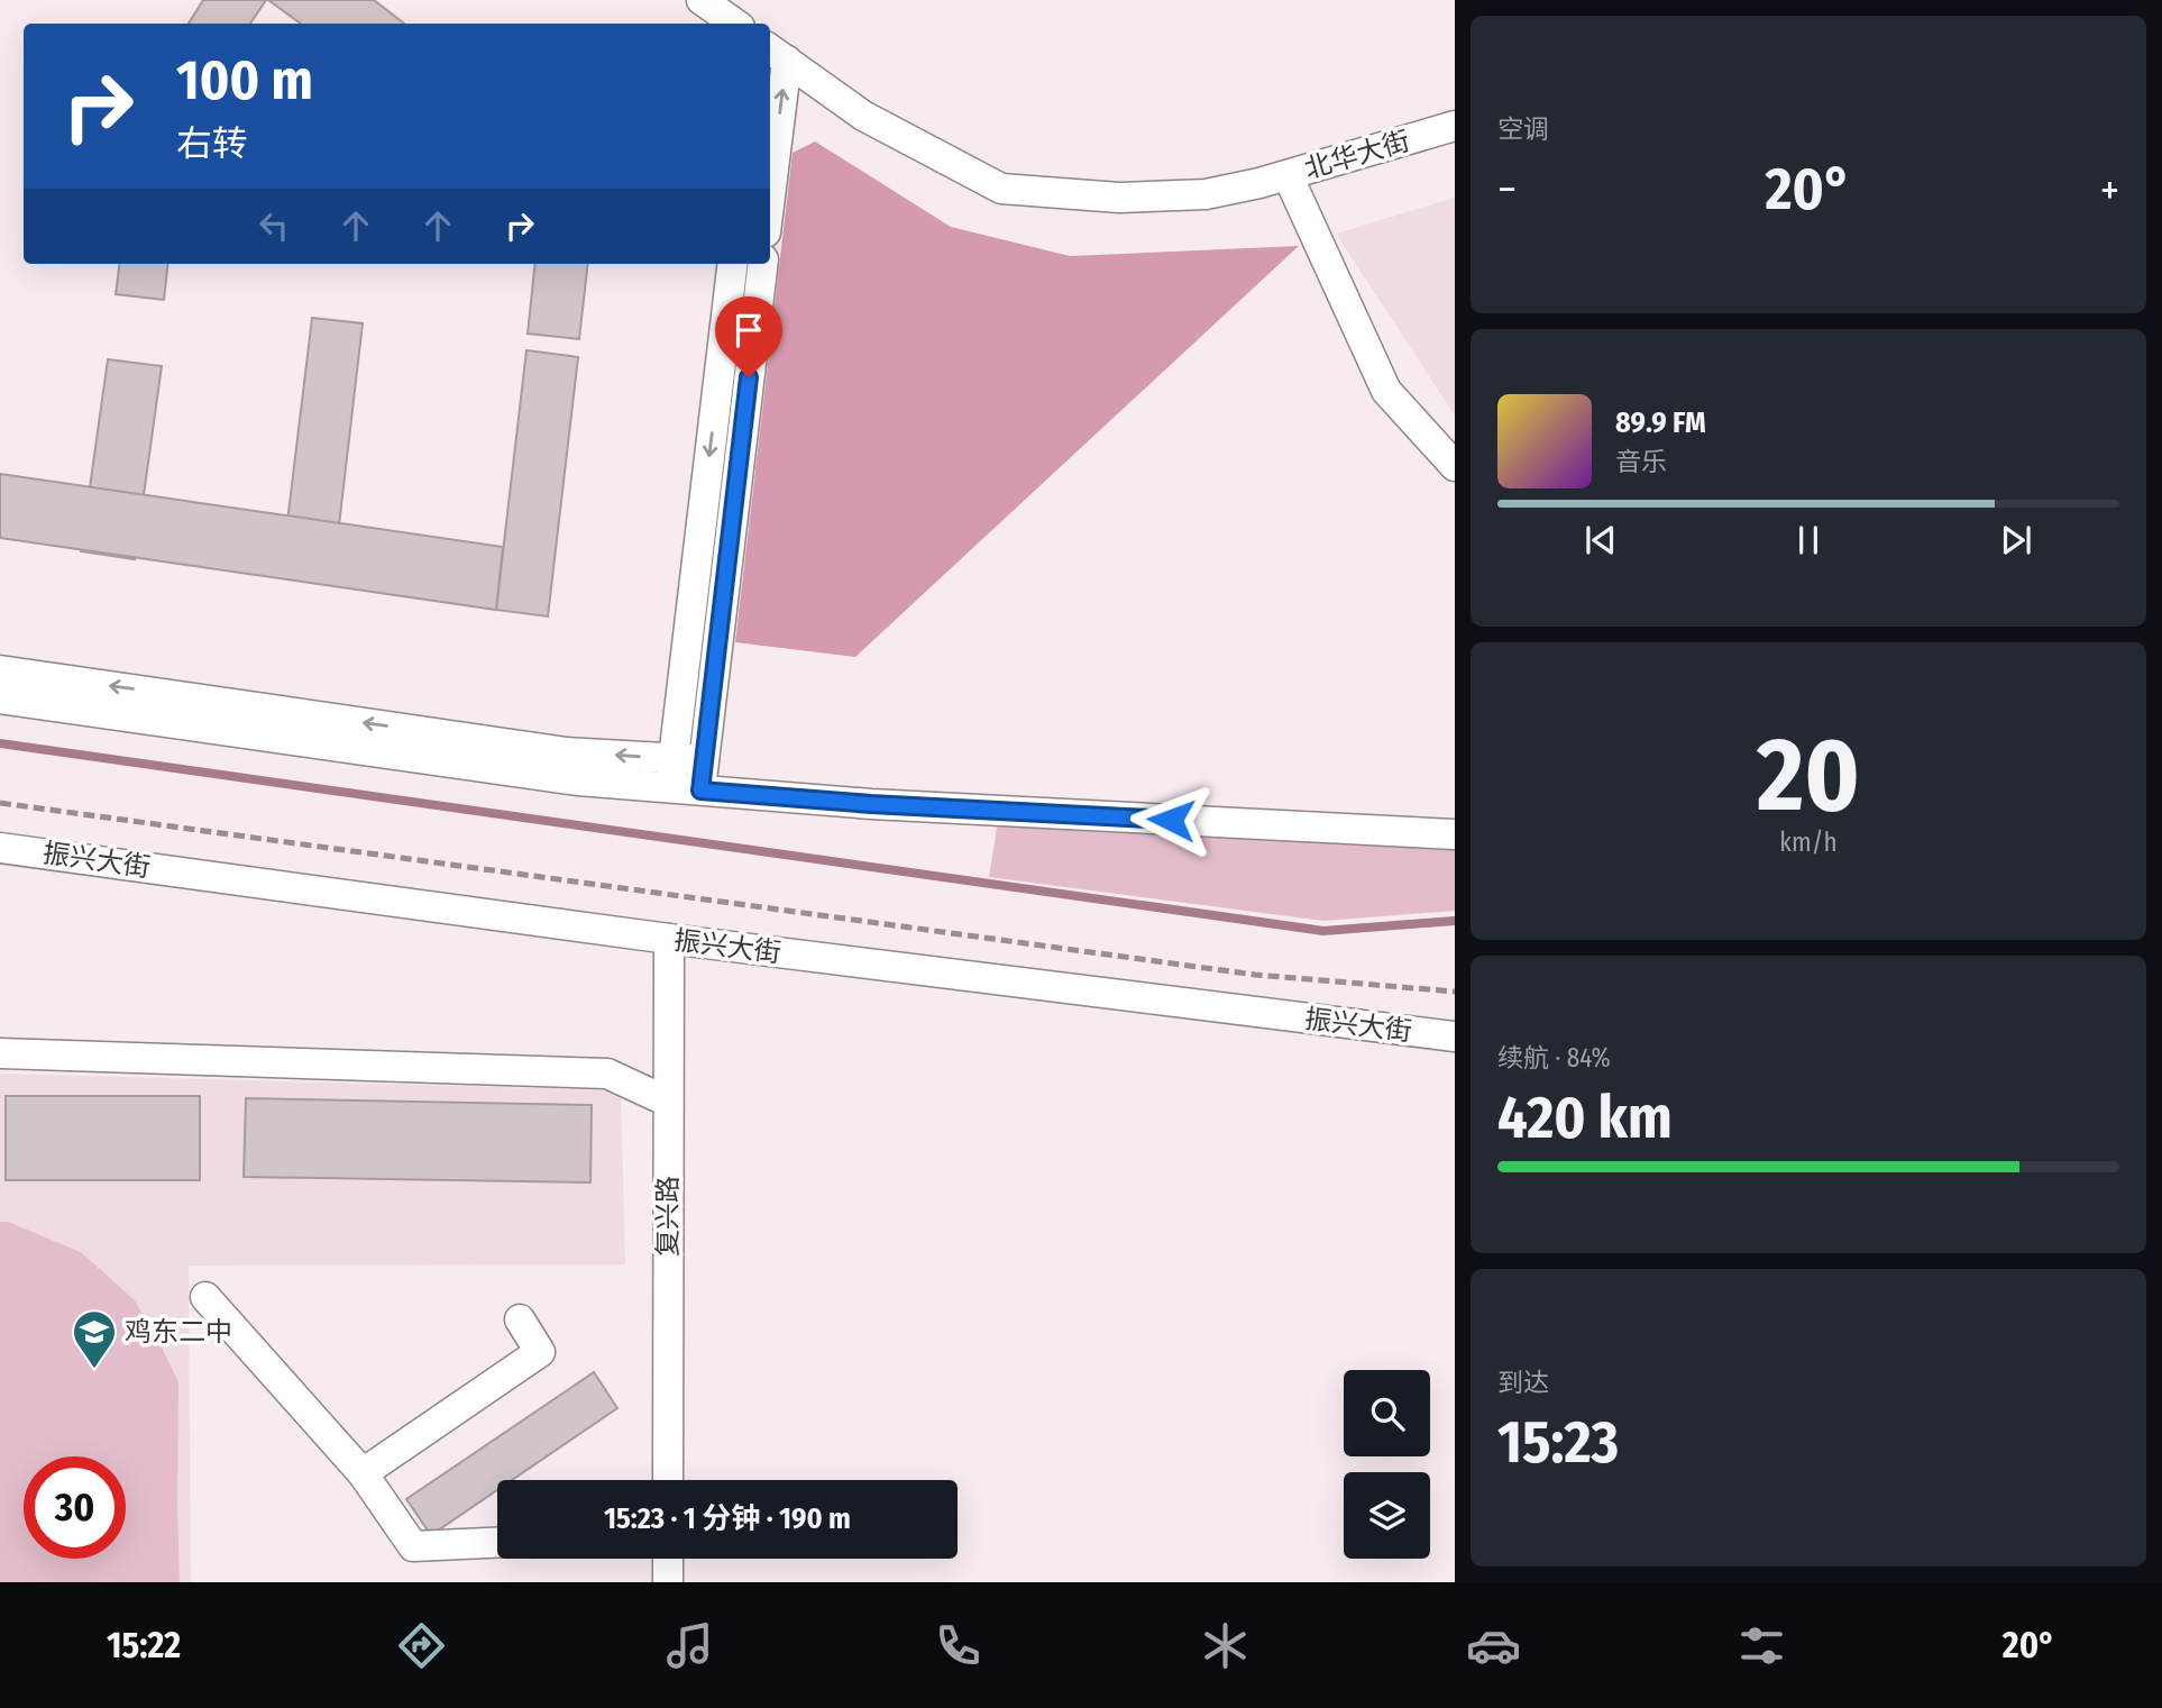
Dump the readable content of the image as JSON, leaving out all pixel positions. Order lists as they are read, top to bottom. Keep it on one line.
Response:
{"streets":{"street":["北华大街","振兴大街","复兴路"]},"crossings":[["振兴大街","复兴路"]],"places":{"school or university":["鸡东二中"]},"page":{"tile":["空调",["20","km/h"],["续航 · 84%","420 km"],["到达","15:23"]],"turn":["100 m","右转"],"heat":["−","20°","+"],"song":["89.9 FM","音乐"],"limit":"30","trip":"15:23 · 1 分钟 · 190 m","tabs":["15:22","20°"]}}
